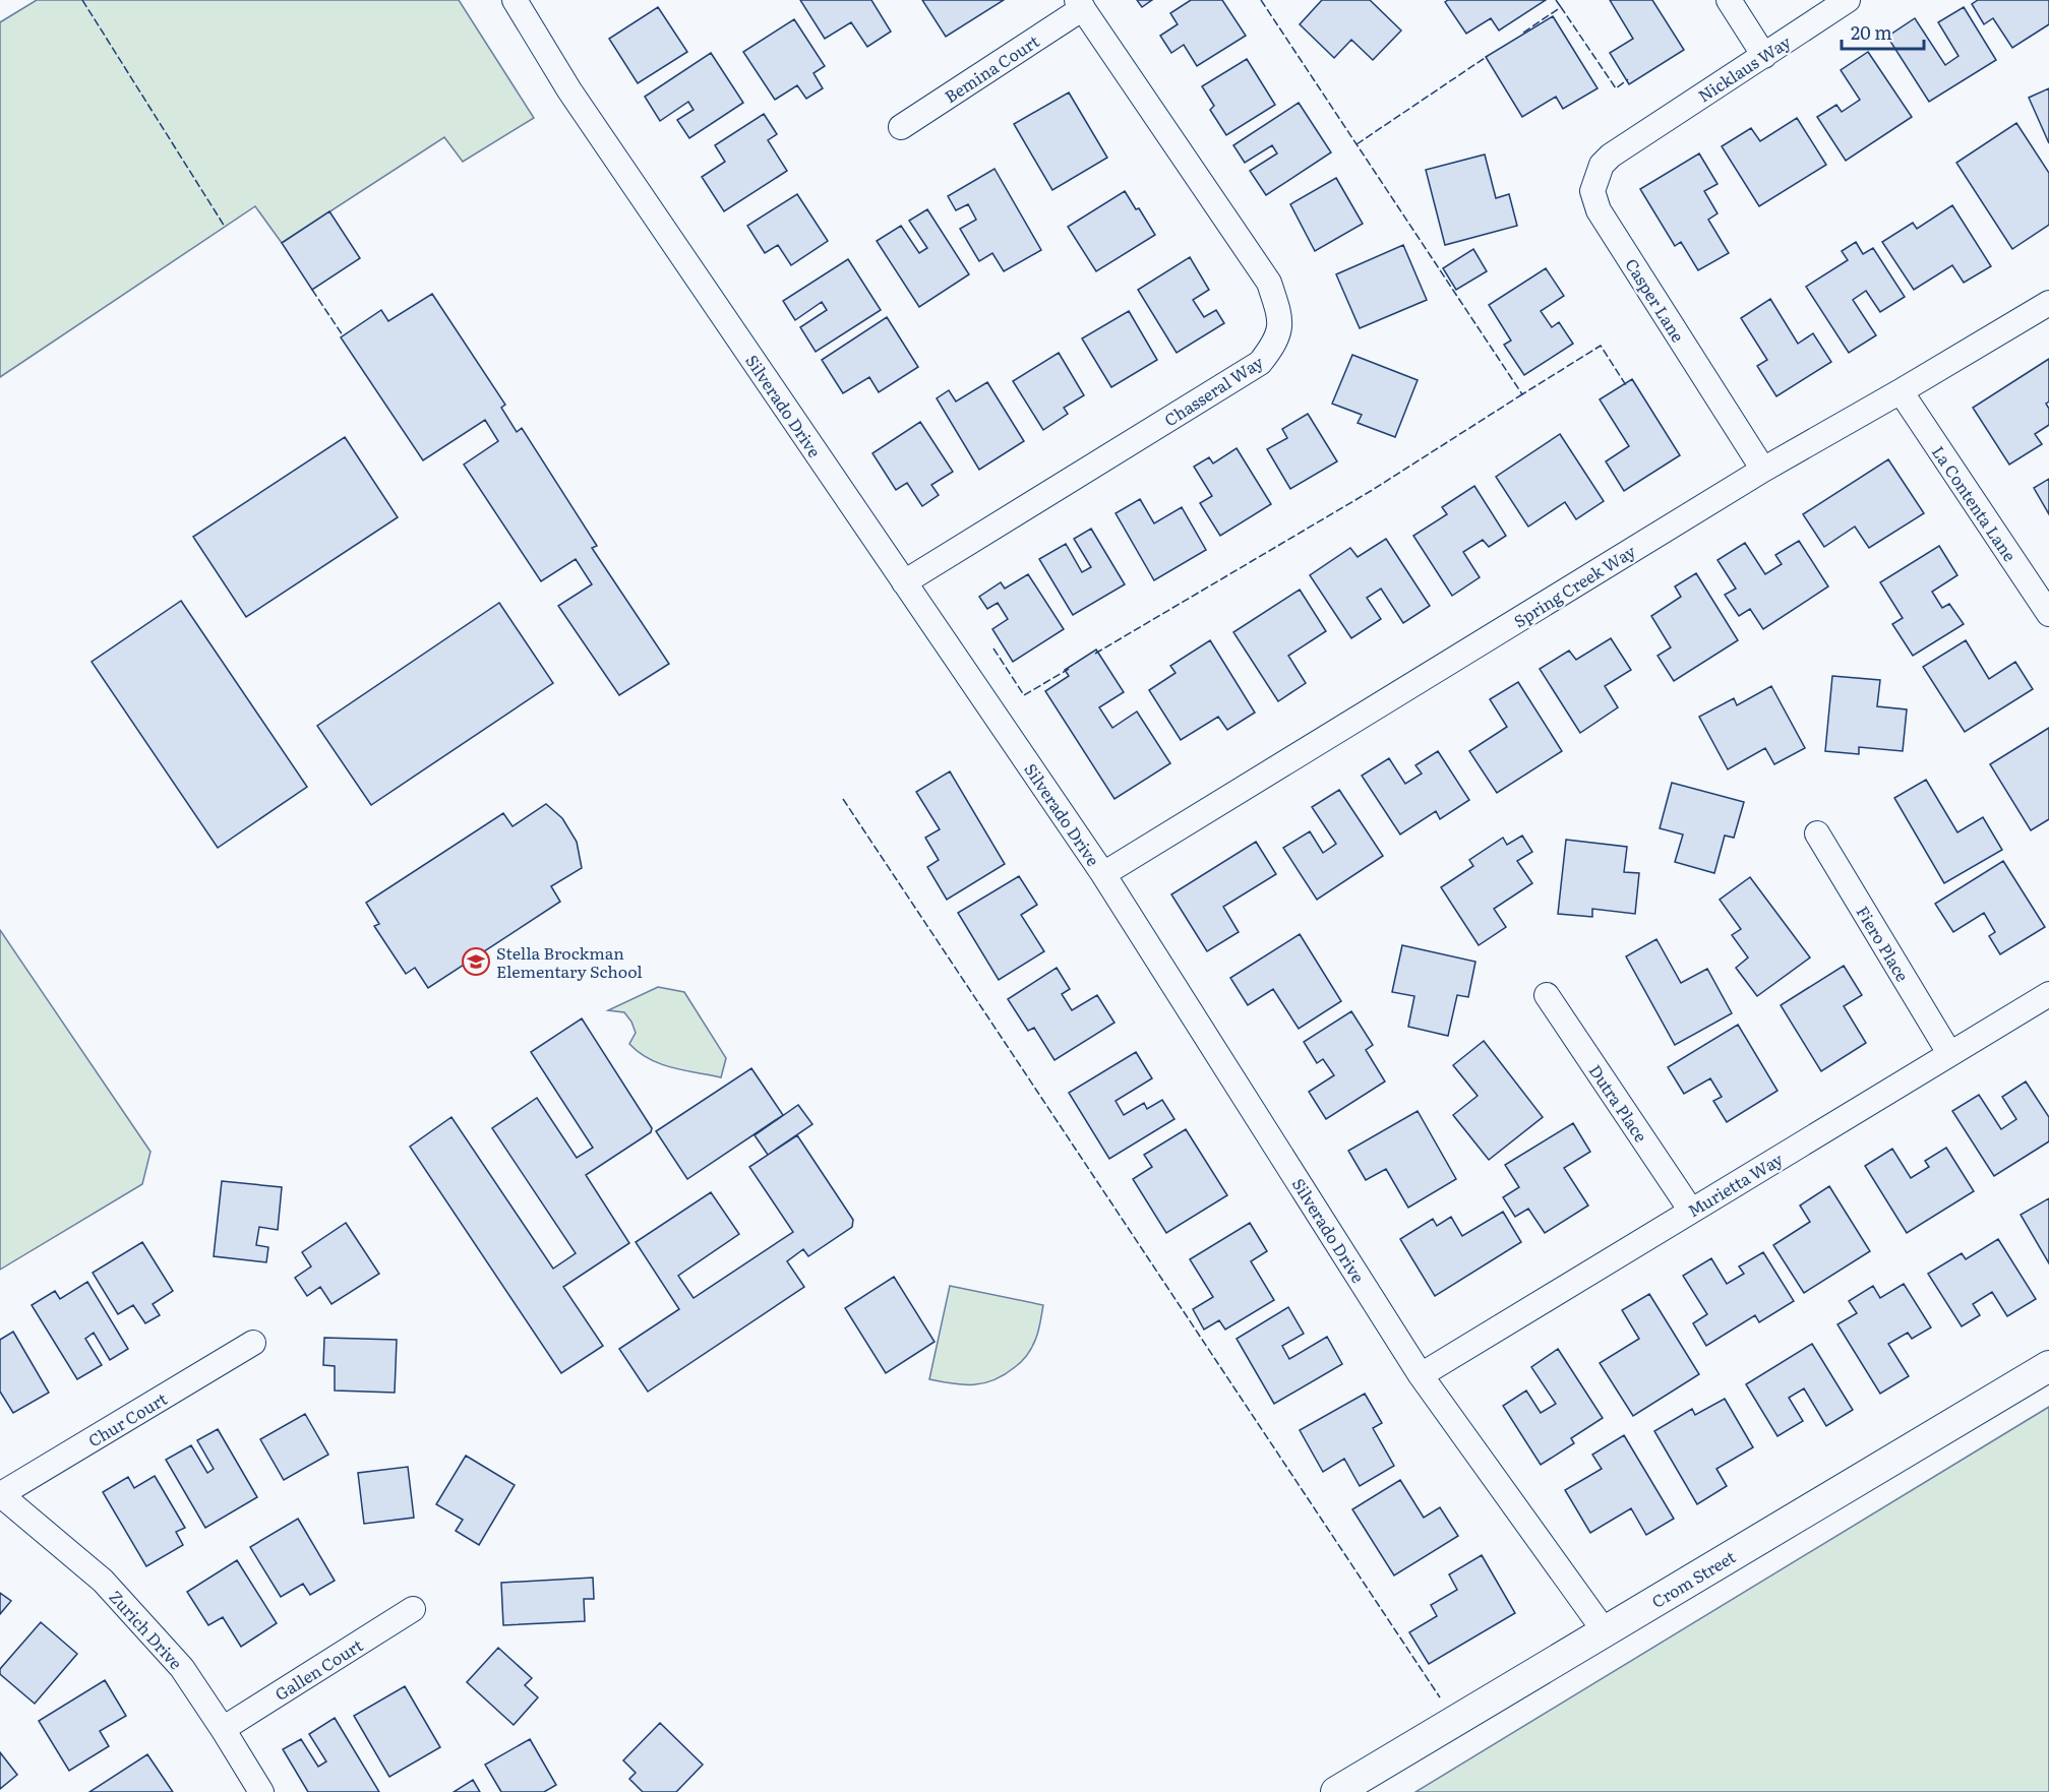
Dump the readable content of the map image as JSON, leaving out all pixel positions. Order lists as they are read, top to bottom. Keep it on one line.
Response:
{"streets":{"street":["Bemina Court","Nicklaus Way","Casper Lane","Chasseral Way","Silverado Drive","La Contenta Lane","Spring Creek Way","Fiero Place","Dutra Place","Murietta Way","Chur Court","Crom Street","Zurich Drive","Gallen Court"]},"crossings":[["Bemina Court","Chasseral Way"],["Nicklaus Way","Casper Lane"],["Casper Lane","Spring Creek Way"],["Chasseral Way","Silverado Drive"],["Silverado Drive","Spring Creek Way"],["Silverado Drive","Murietta Way"],["Silverado Drive","Crom Street"],["La Contenta Lane","Spring Creek Way"],["Fiero Place","Murietta Way"],["Dutra Place","Murietta Way"],["Chur Court","Zurich Drive"],["Zurich Drive","Gallen Court"]],"places":{"school or university":["Stella Brockman Elementary School"]},"scale_bar":"20 m"}
